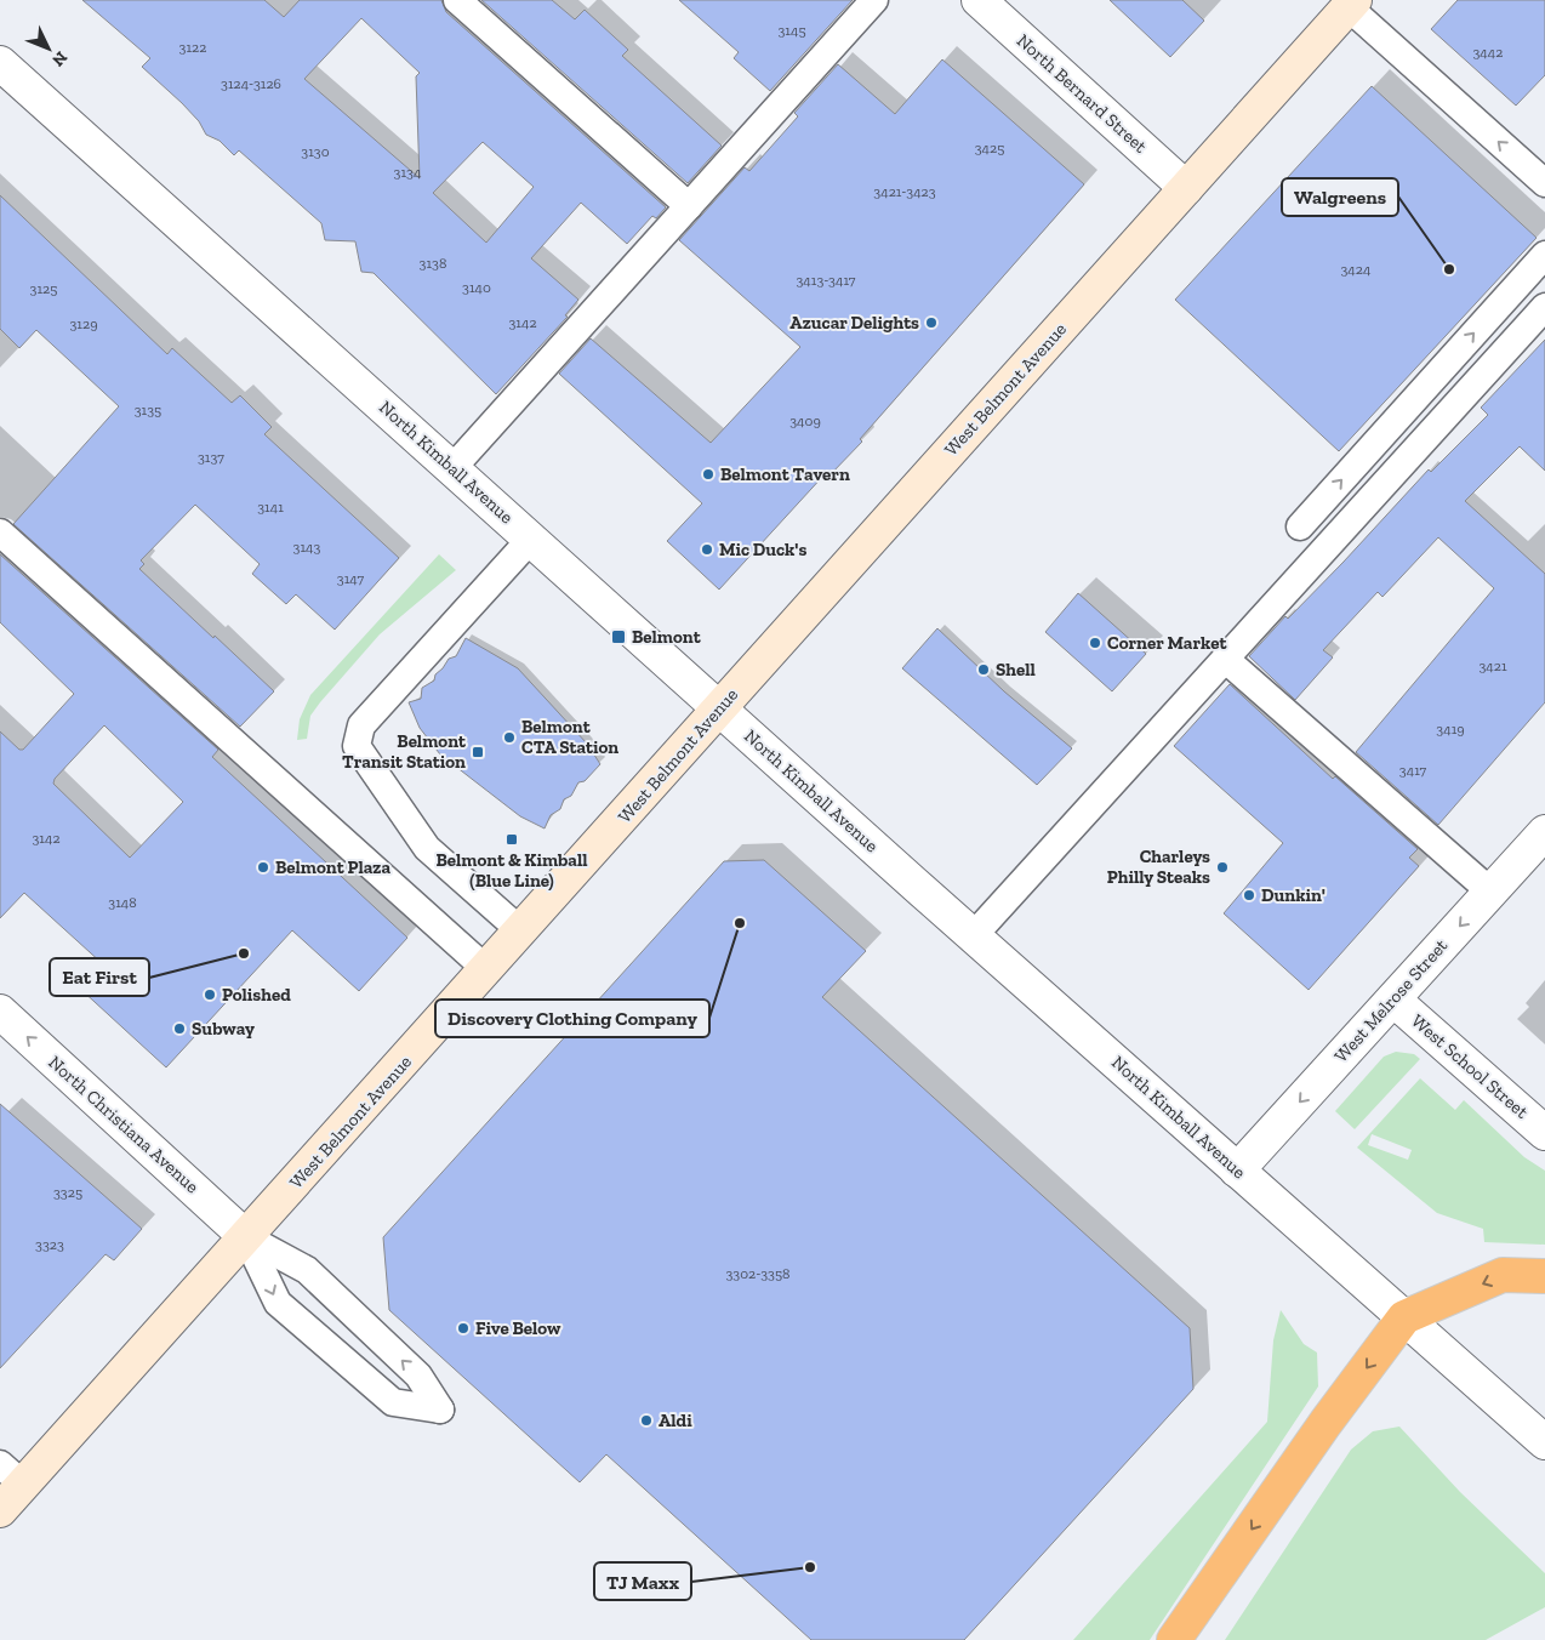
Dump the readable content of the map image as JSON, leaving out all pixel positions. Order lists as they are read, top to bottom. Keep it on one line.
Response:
{"streets":{"main road":["West Belmont Avenue"],"street":["North Bernard Street","North Kimball Avenue","West Melrose Street","West School Street","North Christiana Avenue"]},"crossings":[["North Bernard Street","West Belmont Avenue"],["West Belmont Avenue","North Kimball Avenue"],["West Belmont Avenue","North Christiana Avenue"],["North Kimball Avenue","West Melrose Street"],["West Melrose Street","West School Street"]],"one_way":["West Melrose Street","North Christiana Avenue"],"places":{"other":["Walgreens","Azucar Delights","Belmont Tavern","Mic Duck's","Corner Market","Shell","Belmont CTA Station","Belmont Plaza","Charleys Philly Steaks","Dunkin'","Discovery Clothing Company","Eat First","Polished","Subway","Five Below","Aldi","TJ Maxx"],"transit":["Belmont","Belmont Transit Station","Belmont & Kimball (Blue Line)"]},"house_numbers":["3145","3122","3442","3124-3126","3425","3130","3134","3421-3423","3138","3424","3413-3417","3140","3125","3142","3129","3135","3409","3137","3141","3143","3147","3421","3419","3417","3142","3148","3325","3323","3302-3358"],"north":"bottom right"}
